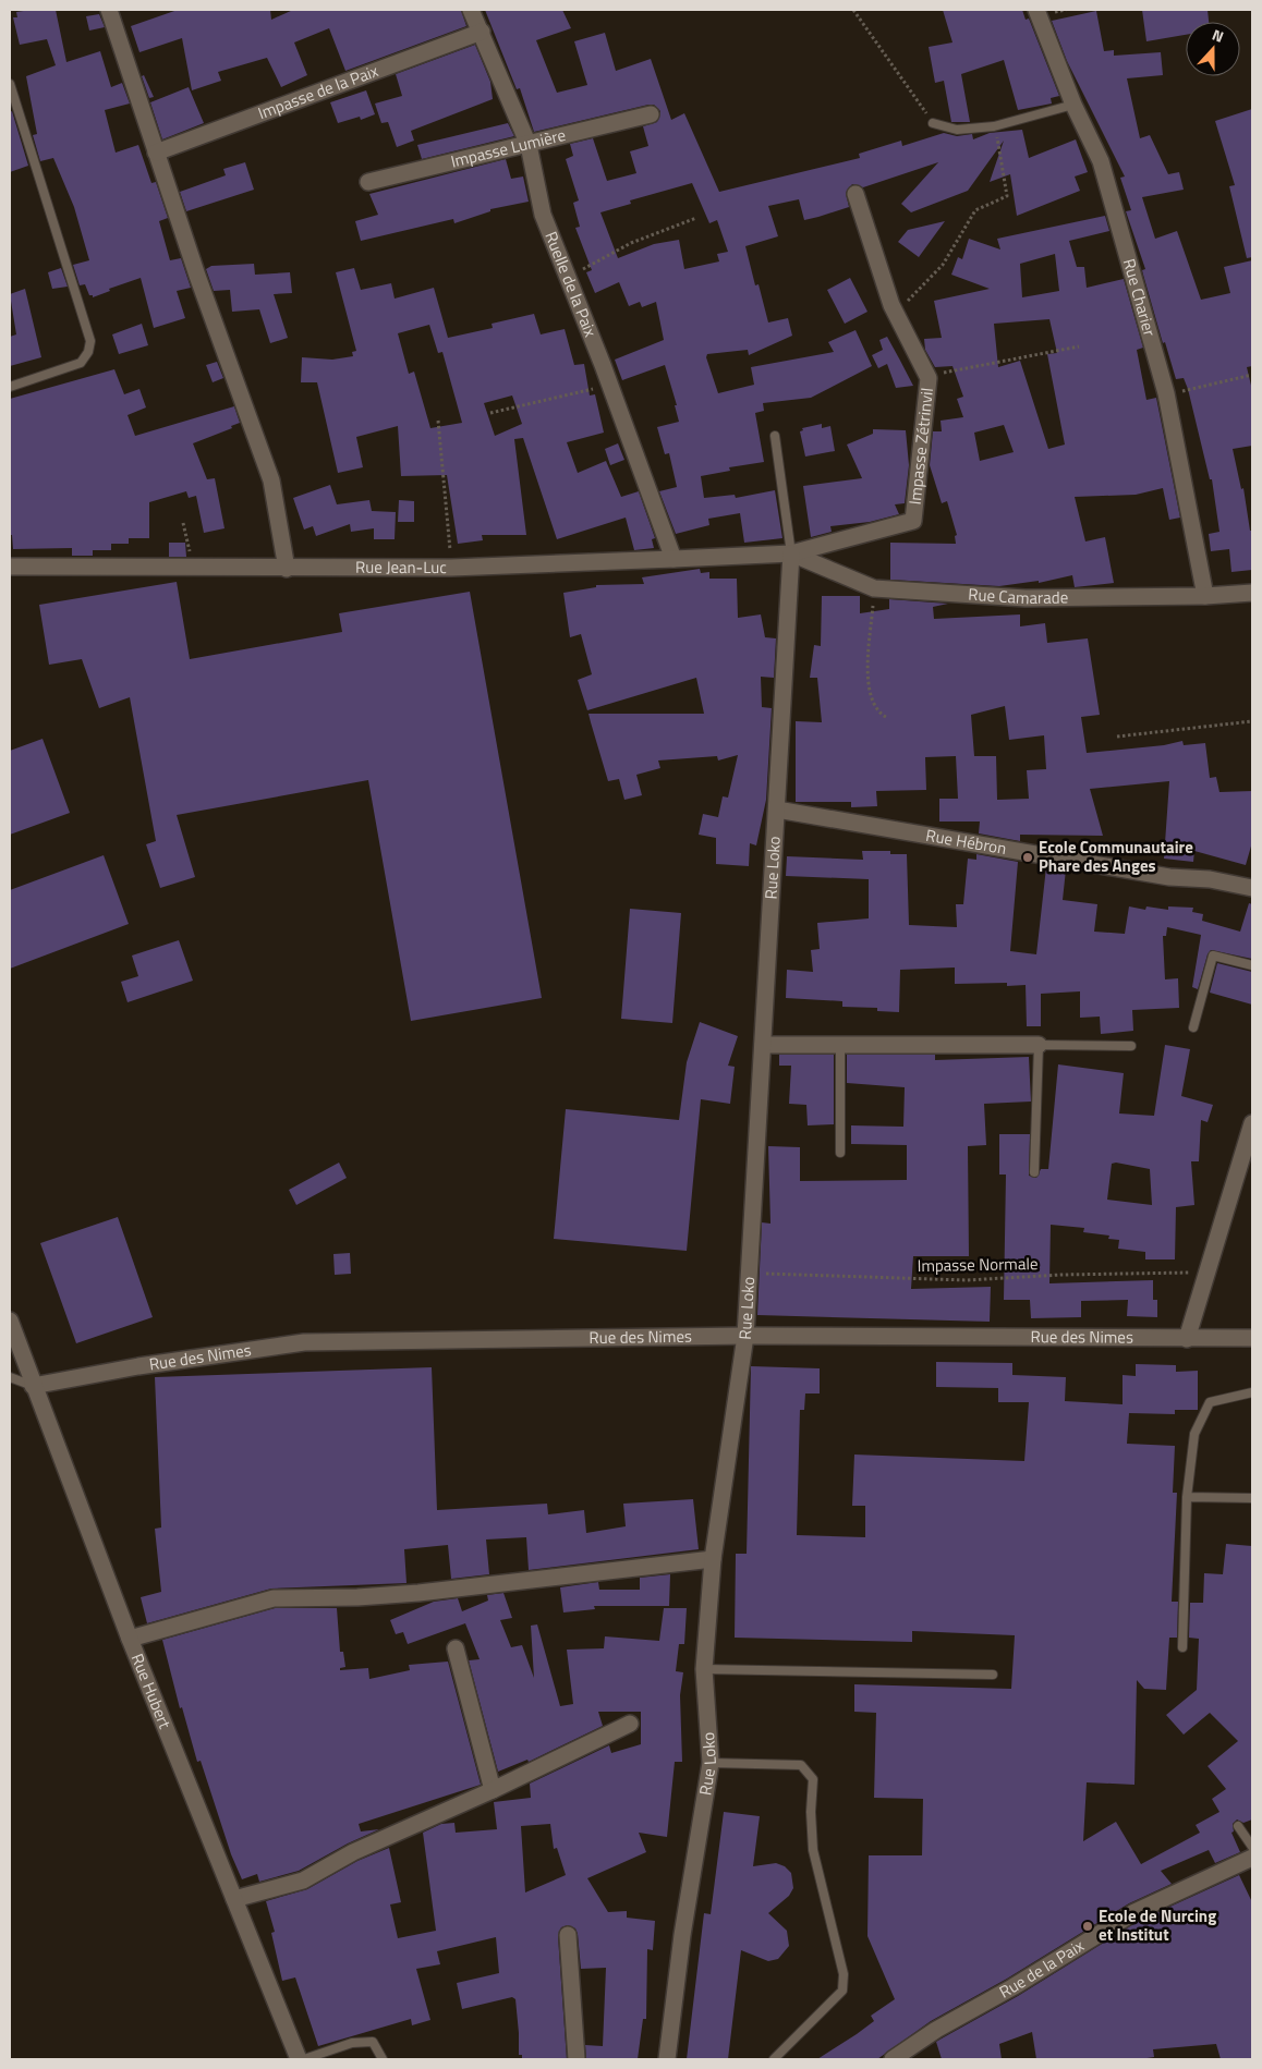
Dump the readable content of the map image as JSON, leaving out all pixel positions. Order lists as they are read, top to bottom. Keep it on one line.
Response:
{"streets":{"street":["Impasse de la Paix","Impasse Lumière","Ruelle de la Paix","Rue Charier","Impasse Zétrinvil","Rue Jean-Luc","Rue Camarade","Rue Hébron","Rue Loko","Rue des Nimes","Rue Hubert","Rue de la Paix"],"path":["Impasse Normale"]},"crossings":[["Impasse de la Paix","Ruelle de la Paix"],["Impasse Lumière","Ruelle de la Paix"],["Ruelle de la Paix","Rue Jean-Luc"],["Rue Charier","Rue Camarade"],["Impasse Zétrinvil","Rue Jean-Luc"],["Impasse Zétrinvil","Rue Camarade"],["Impasse Zétrinvil","Rue Loko"],["Rue Jean-Luc","Rue Camarade"],["Rue Jean-Luc","Rue Loko"],["Rue Camarade","Rue Loko"],["Rue Hébron","Rue Loko"],["Rue Loko","Impasse Normale"],["Rue Loko","Rue des Nimes"],["Rue des Nimes","Rue Hubert"]],"places":["Ecole Communautaire Phare des Anges","Ecole de Nurcing et Institut"],"north":"top"}
